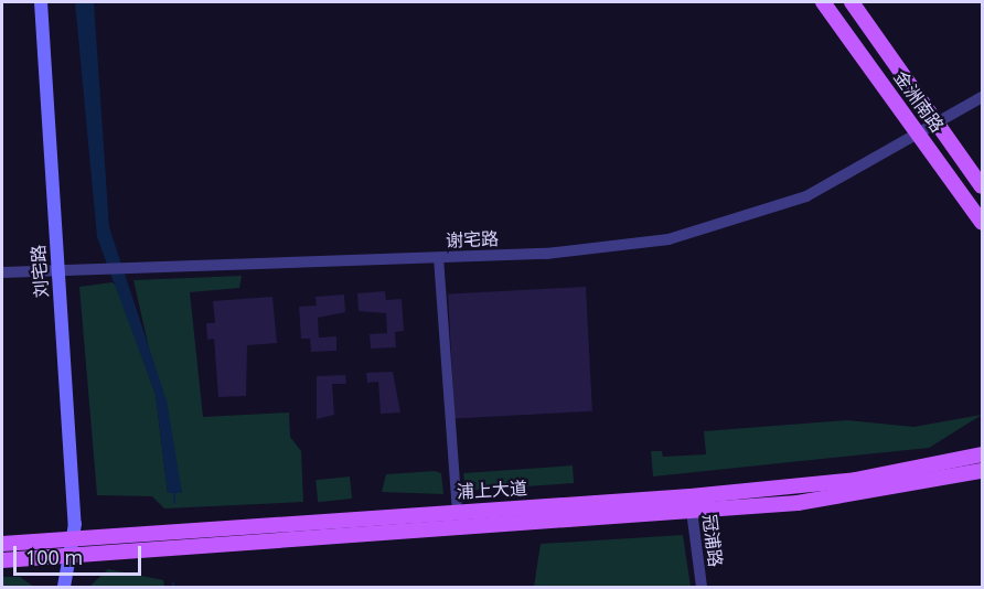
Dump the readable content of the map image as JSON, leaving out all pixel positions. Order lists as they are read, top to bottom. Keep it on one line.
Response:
{"streets":{"main road":["金洲南路","刘宅路","浦上大道"],"street":["谢宅路","冠浦路"]},"crossings":[["金洲南路","谢宅路"],["谢宅路","刘宅路"],["刘宅路","浦上大道"],["浦上大道","冠浦路"]],"scale_bar":"100 m"}
